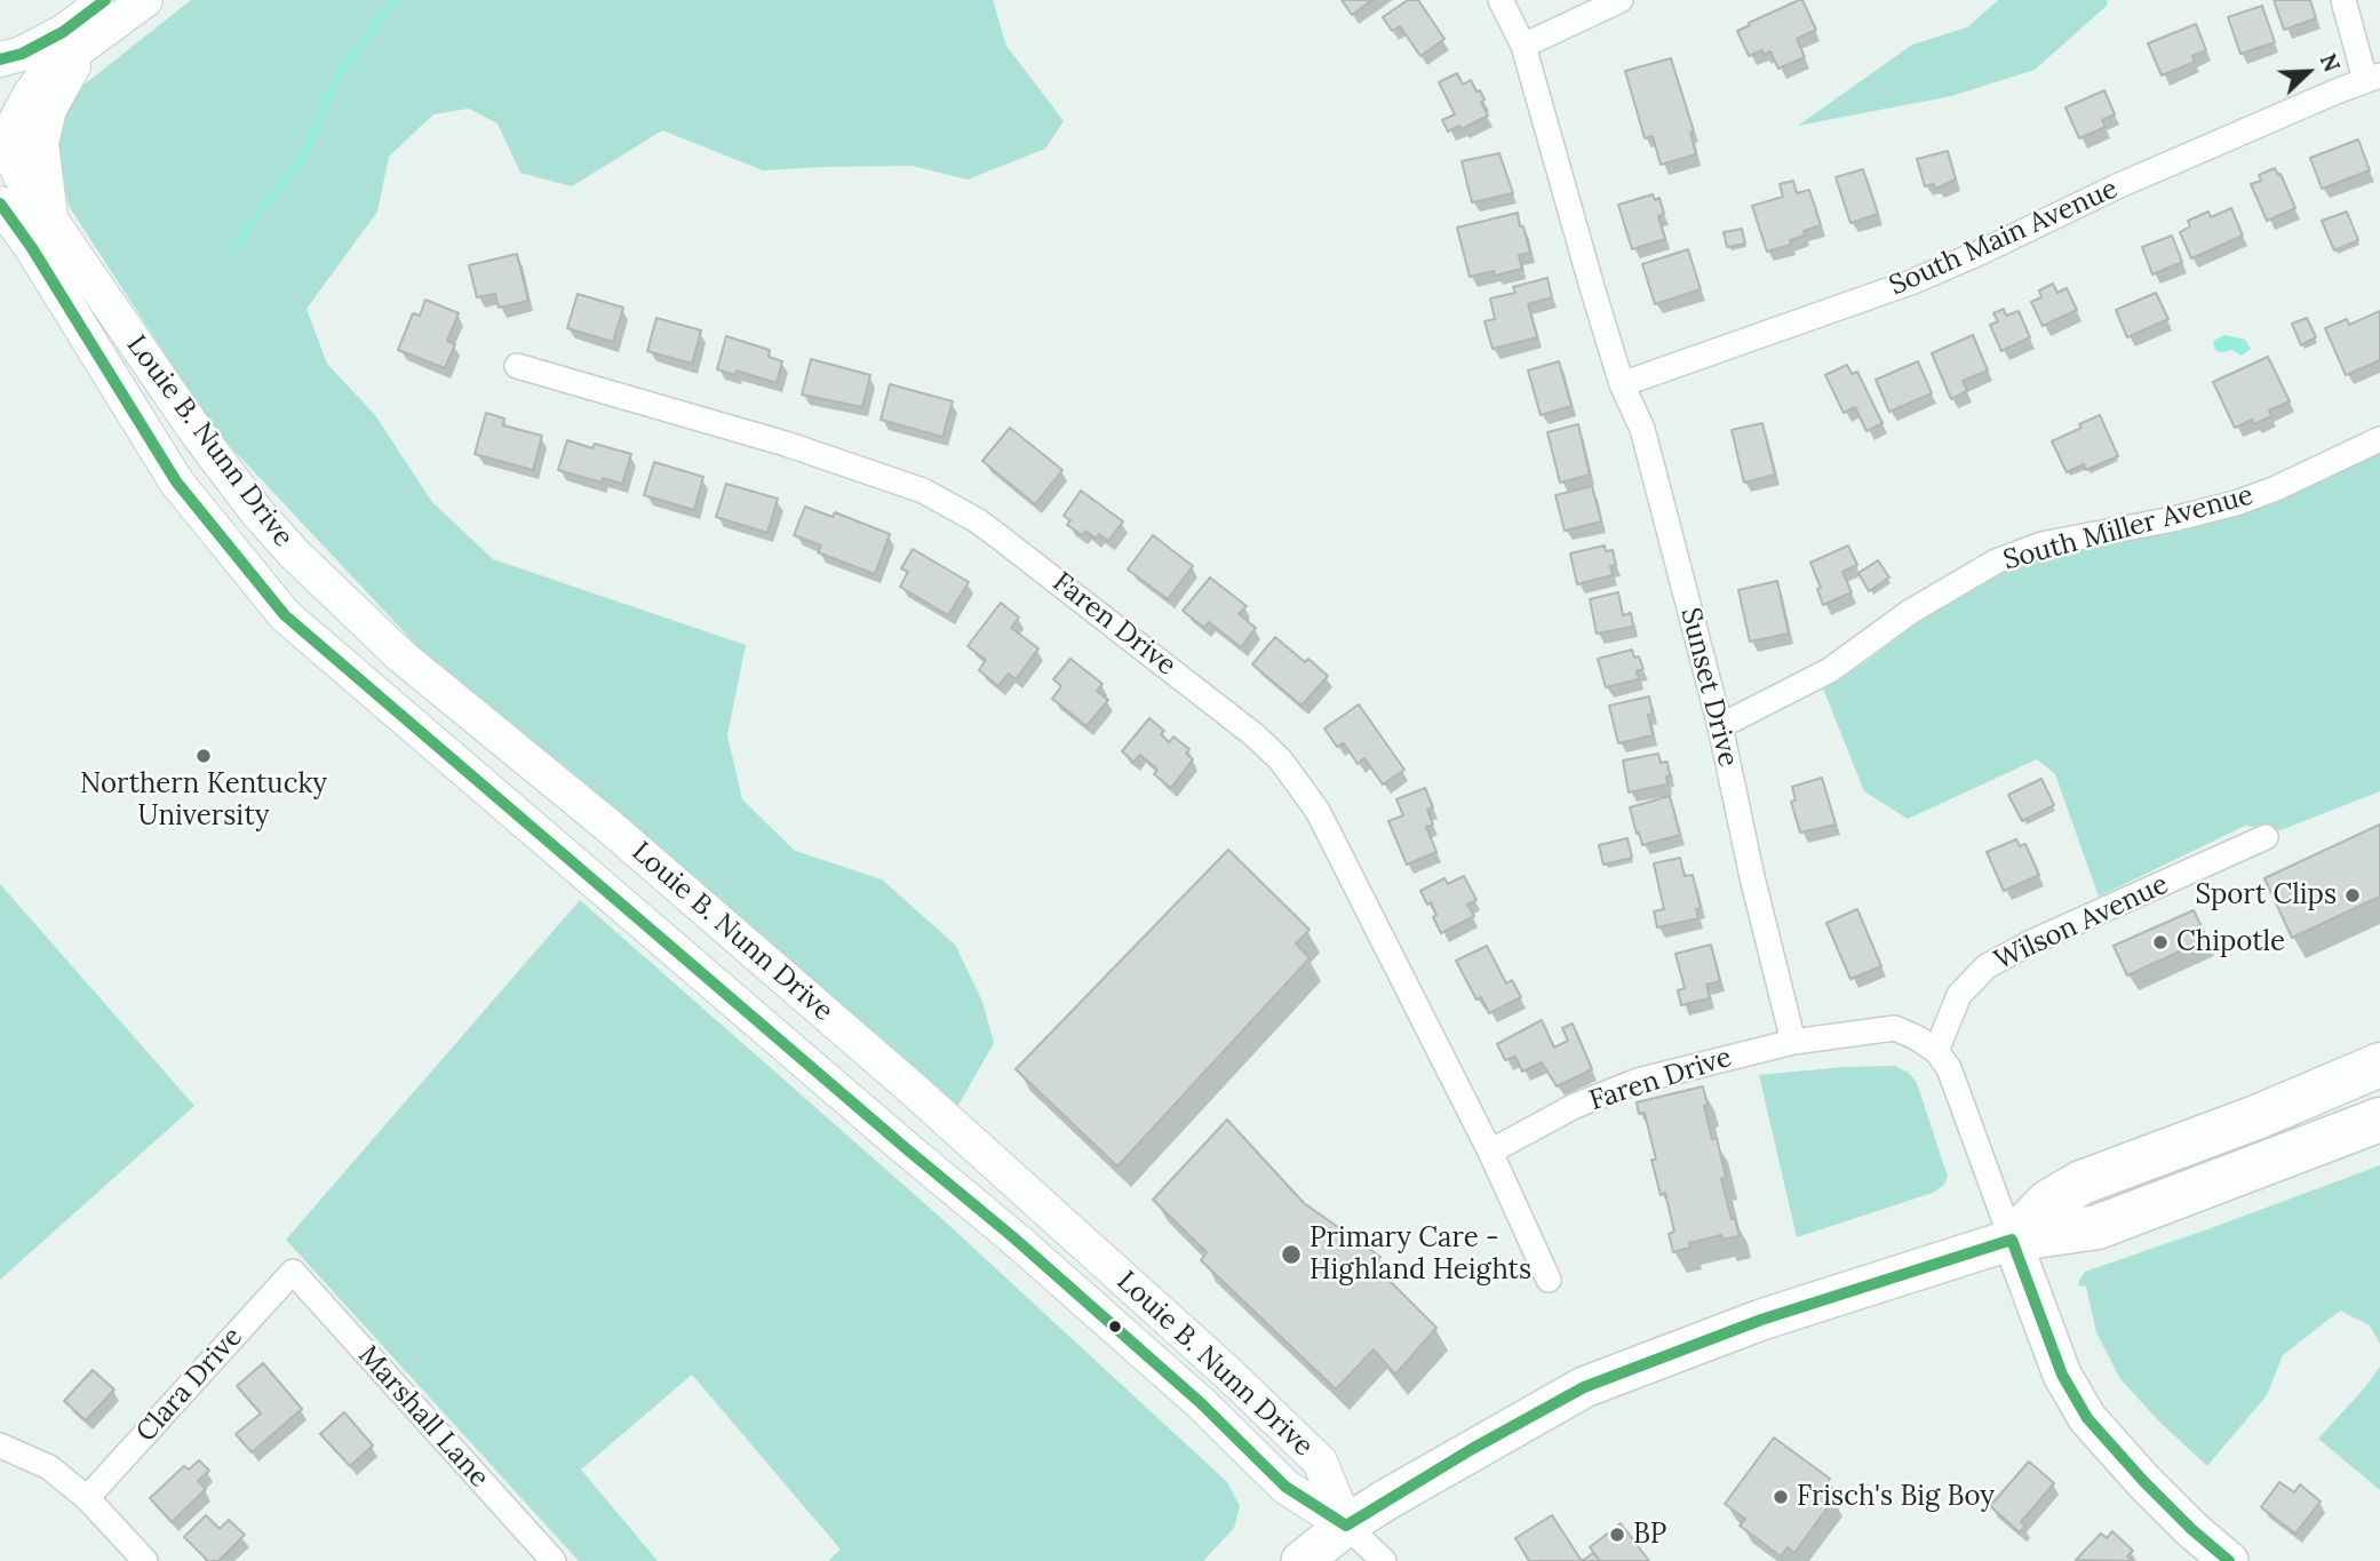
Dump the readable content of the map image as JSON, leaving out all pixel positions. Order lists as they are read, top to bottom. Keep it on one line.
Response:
{"streets":{"main road":["Louie B. Nunn Drive"],"street":["South Main Avenue","South Miller Avenue","Faren Drive","Sunset Drive","Wilson Avenue","Clara Drive","Marshall Lane"]},"crossings":[["South Main Avenue","Sunset Drive"],["South Miller Avenue","Sunset Drive"],["Faren Drive","Sunset Drive"],["Clara Drive","Marshall Lane"]],"places":["Northern Kentucky University","Sport Clips","Chipotle","Primary Care - Highland Heights","Frisch's Big Boy","BP"],"north":"top right"}
